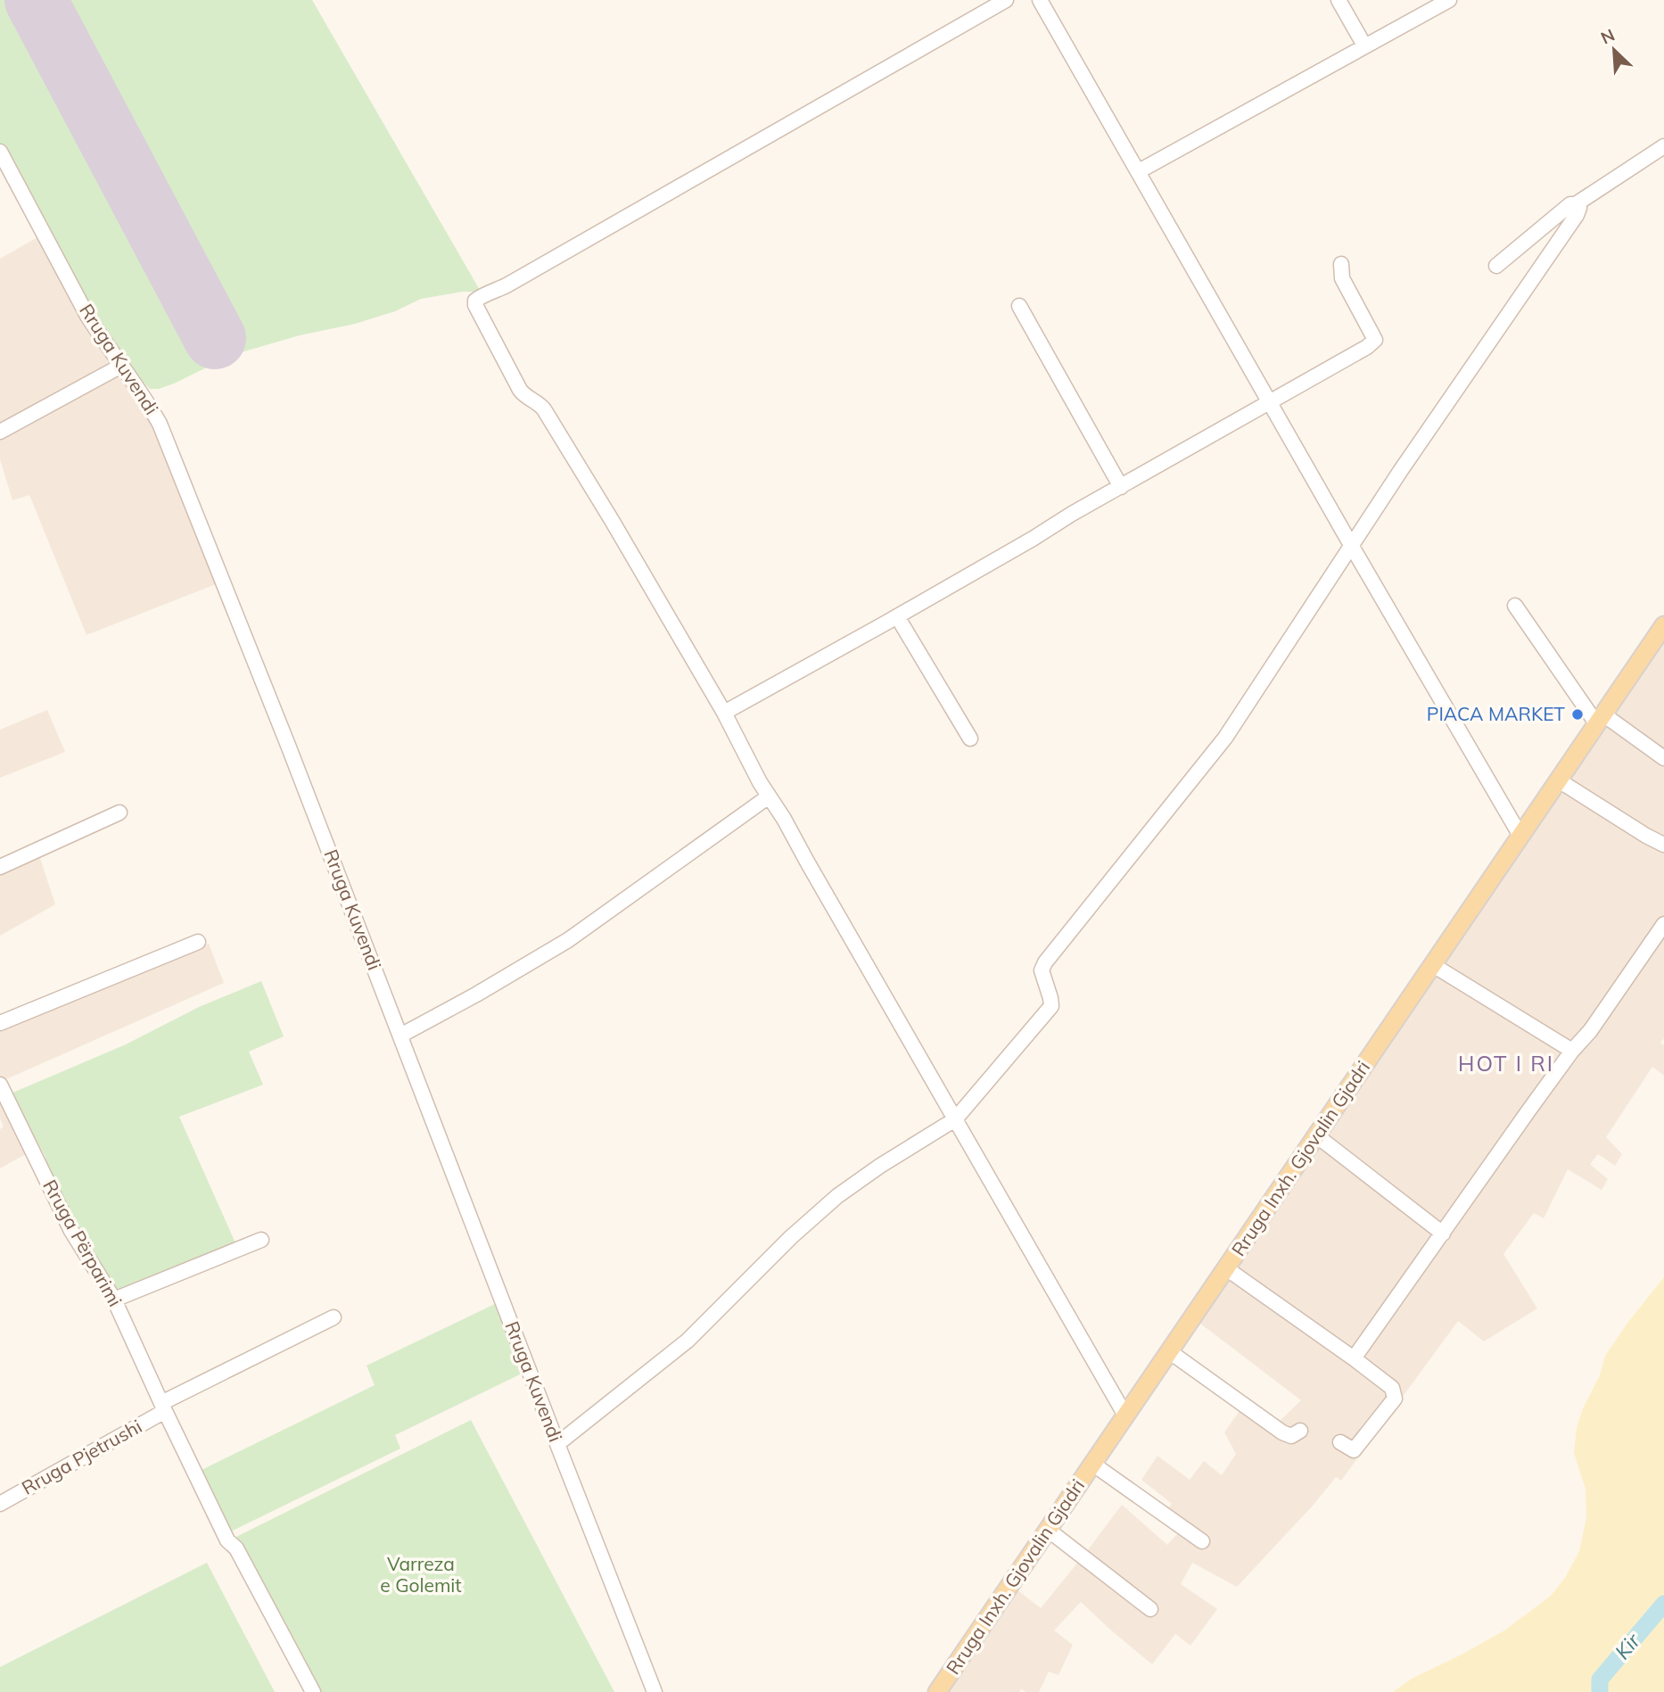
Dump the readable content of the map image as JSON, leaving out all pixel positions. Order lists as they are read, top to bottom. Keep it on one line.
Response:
{"streets":{"main road":["Rruga Inxh. Gjovalin Gjadri"],"street":["Rruga Kuvendi","Rruga Përparimi","Rruga Pjetrushi"]},"crossings":[["Rruga Përparimi","Rruga Pjetrushi"]],"districts":["HOT I RI"],"water":["Kir"],"parks":["Varreza e Golemit"],"places":["PIACA MARKET"],"north":"top left"}
